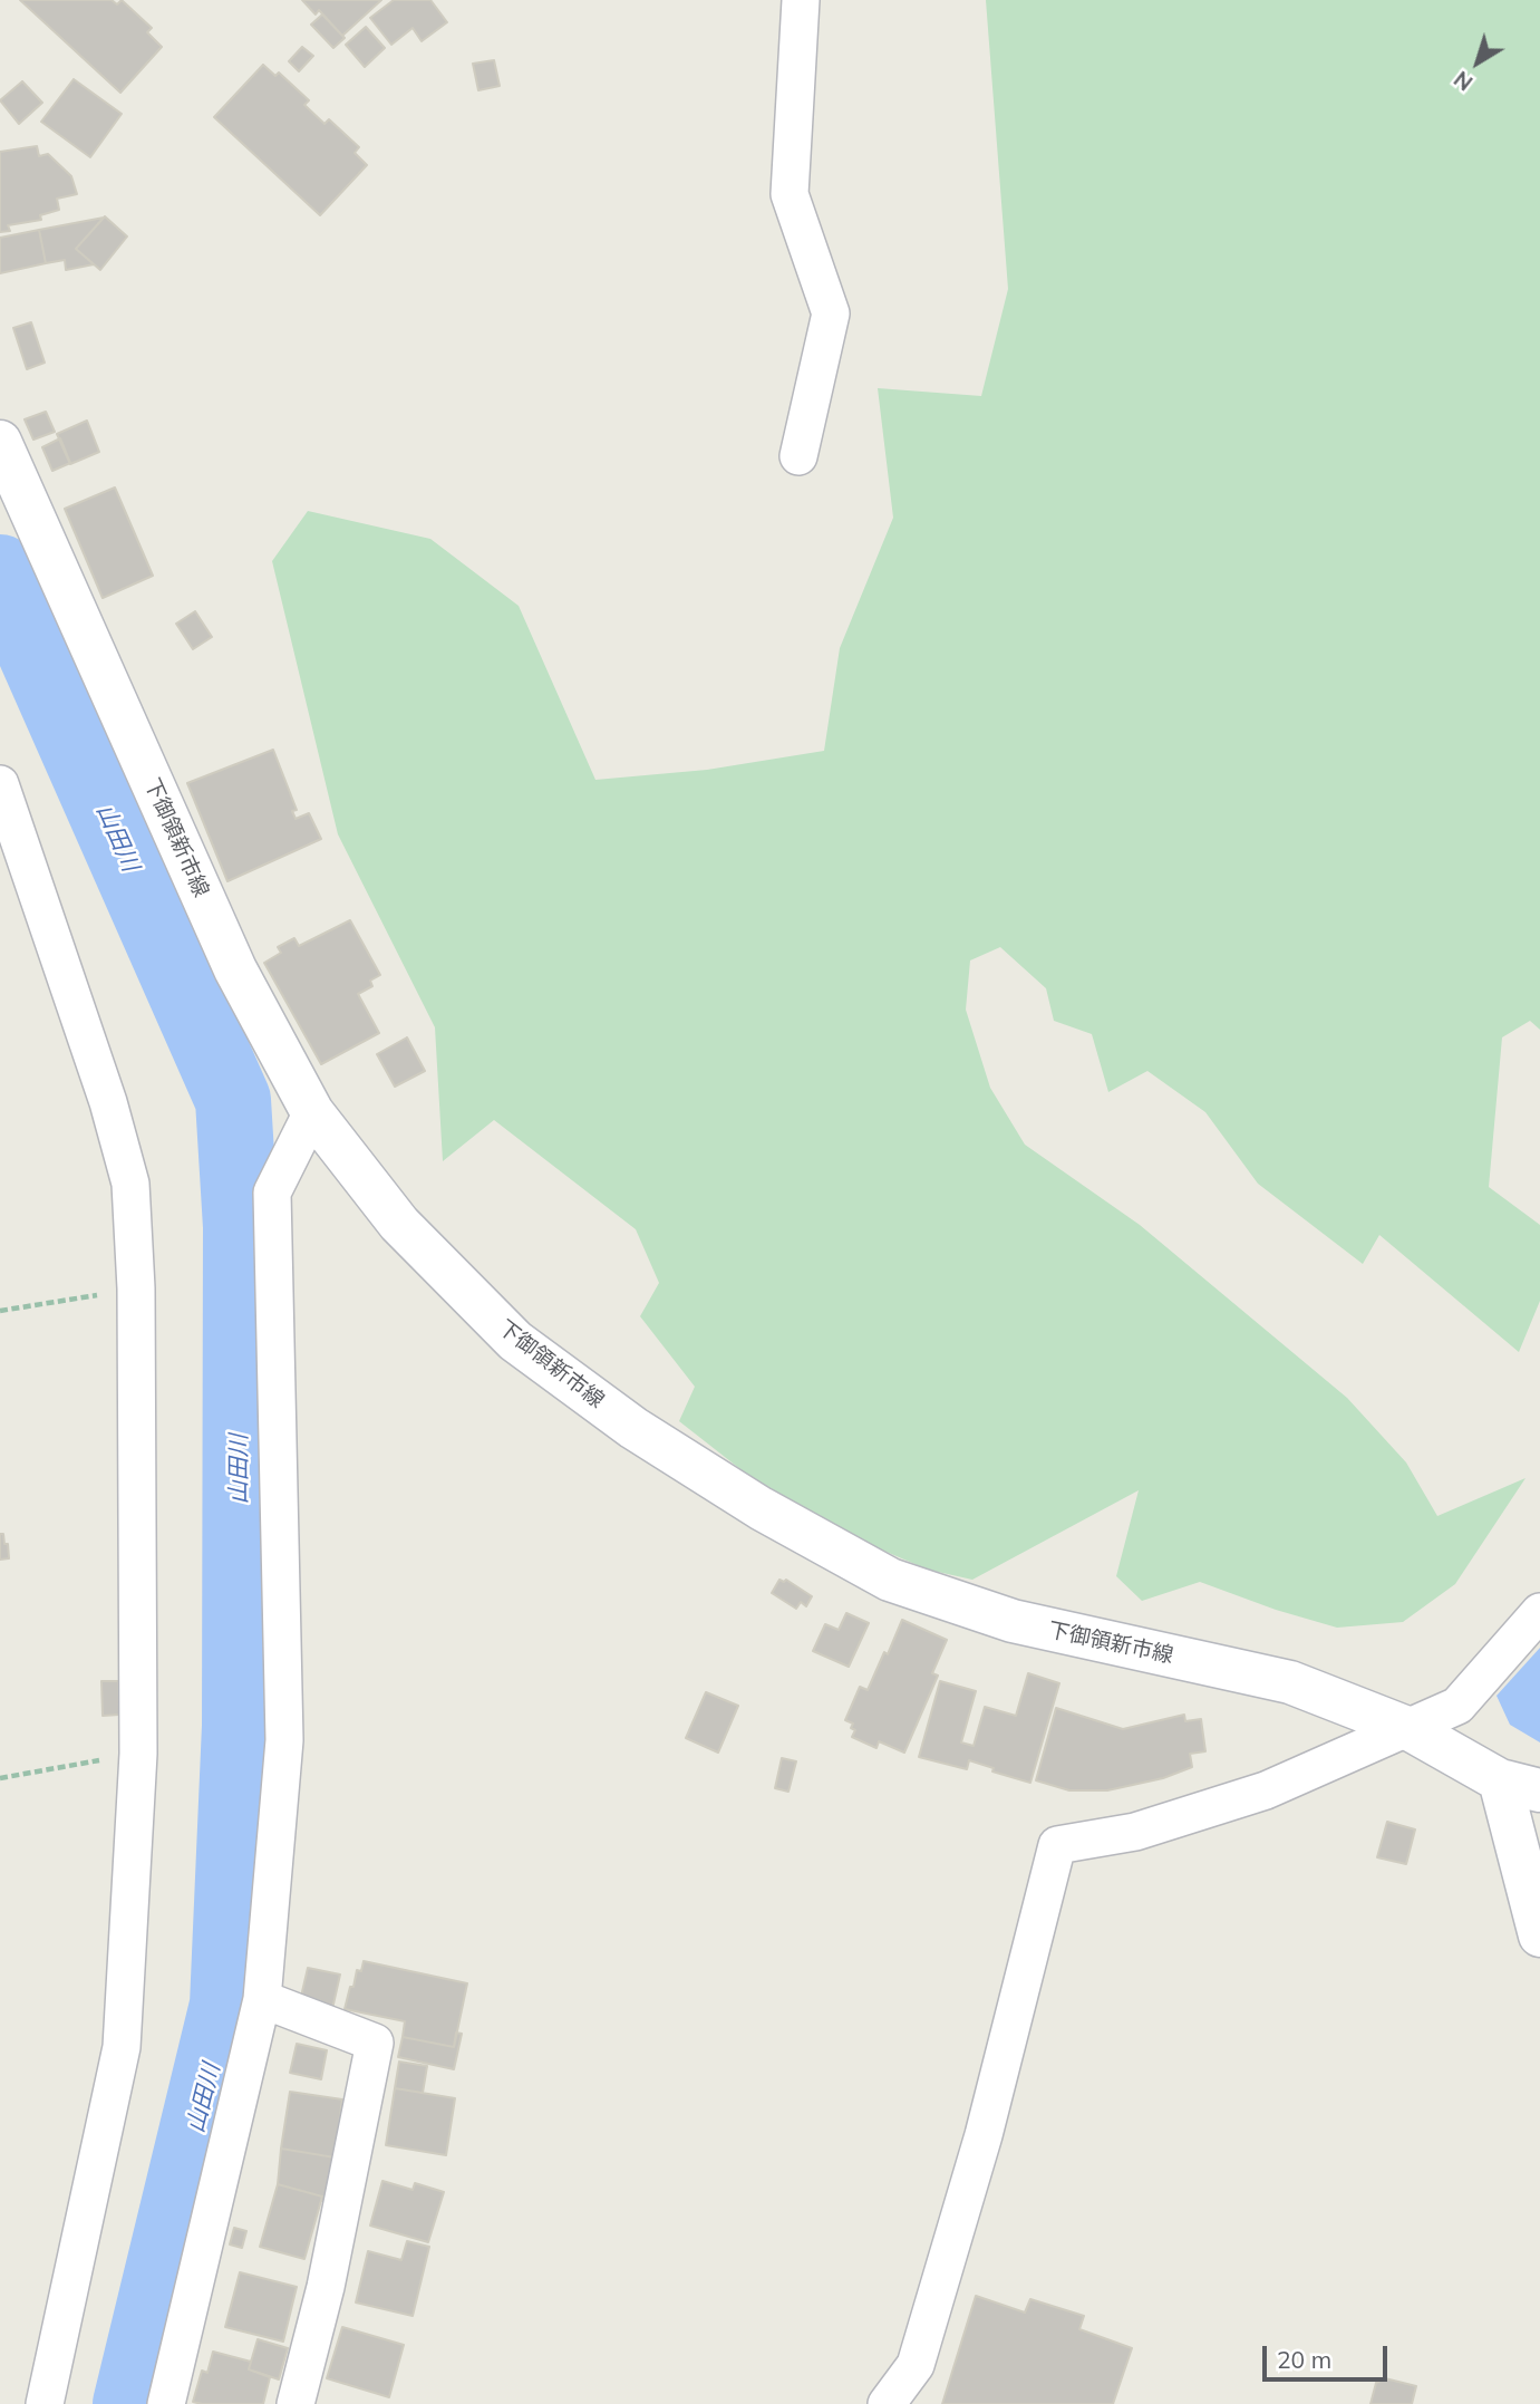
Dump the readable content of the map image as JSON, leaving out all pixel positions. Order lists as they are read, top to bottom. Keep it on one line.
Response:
{"streets":{"main road":["下御領新市線"]},"water":["山田川"],"scale_bar":"20 m","north":"bottom left"}
